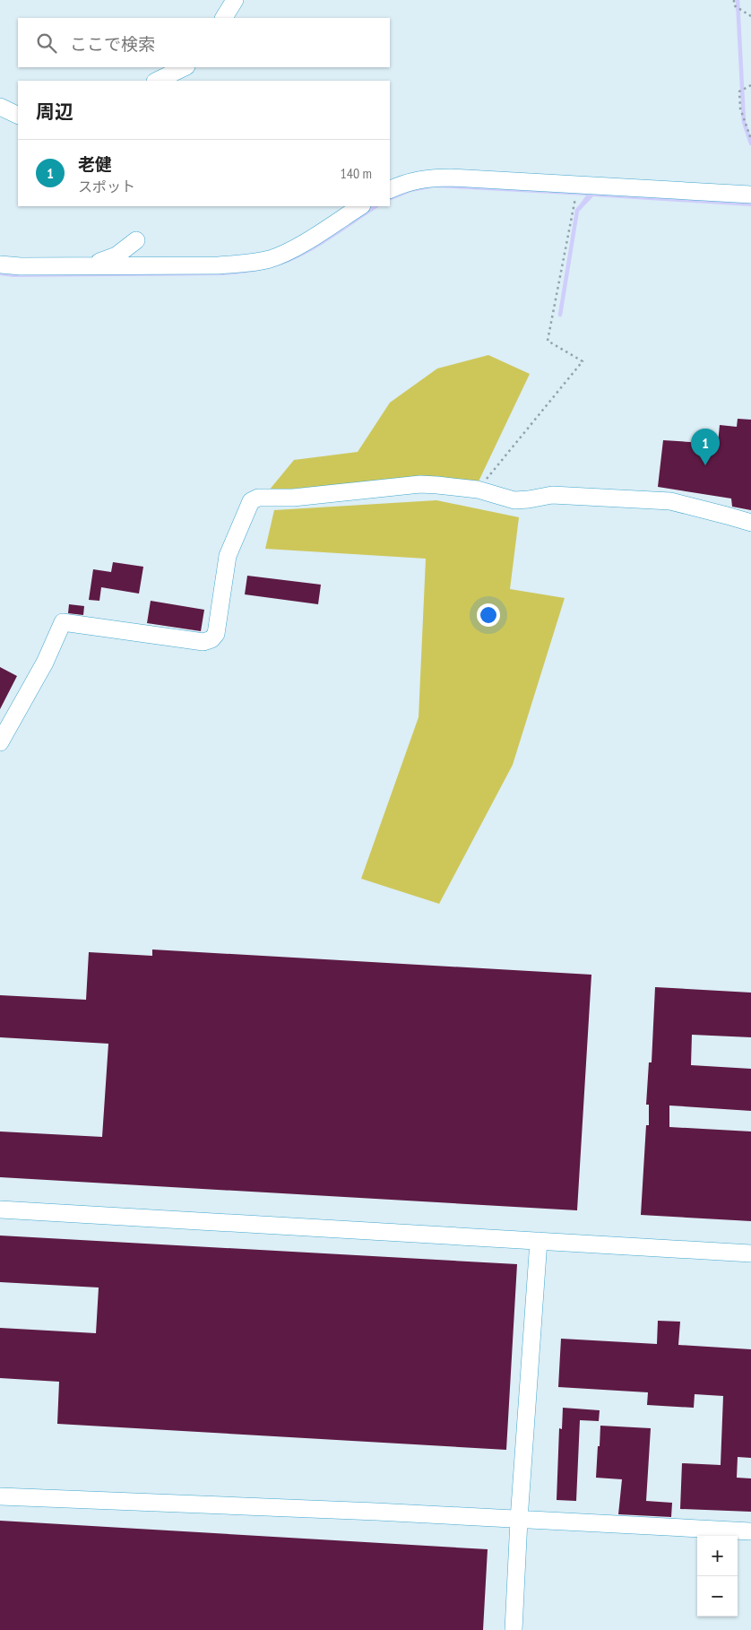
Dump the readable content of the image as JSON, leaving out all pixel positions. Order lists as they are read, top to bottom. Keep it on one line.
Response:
{"page":{"search":"ここで検索","heading":"周辺","list":[{"mark":"1","name":"老健","note":"スポット","value":"140 m"}],"pins":"1","map_buttons":["+","−"]}}
